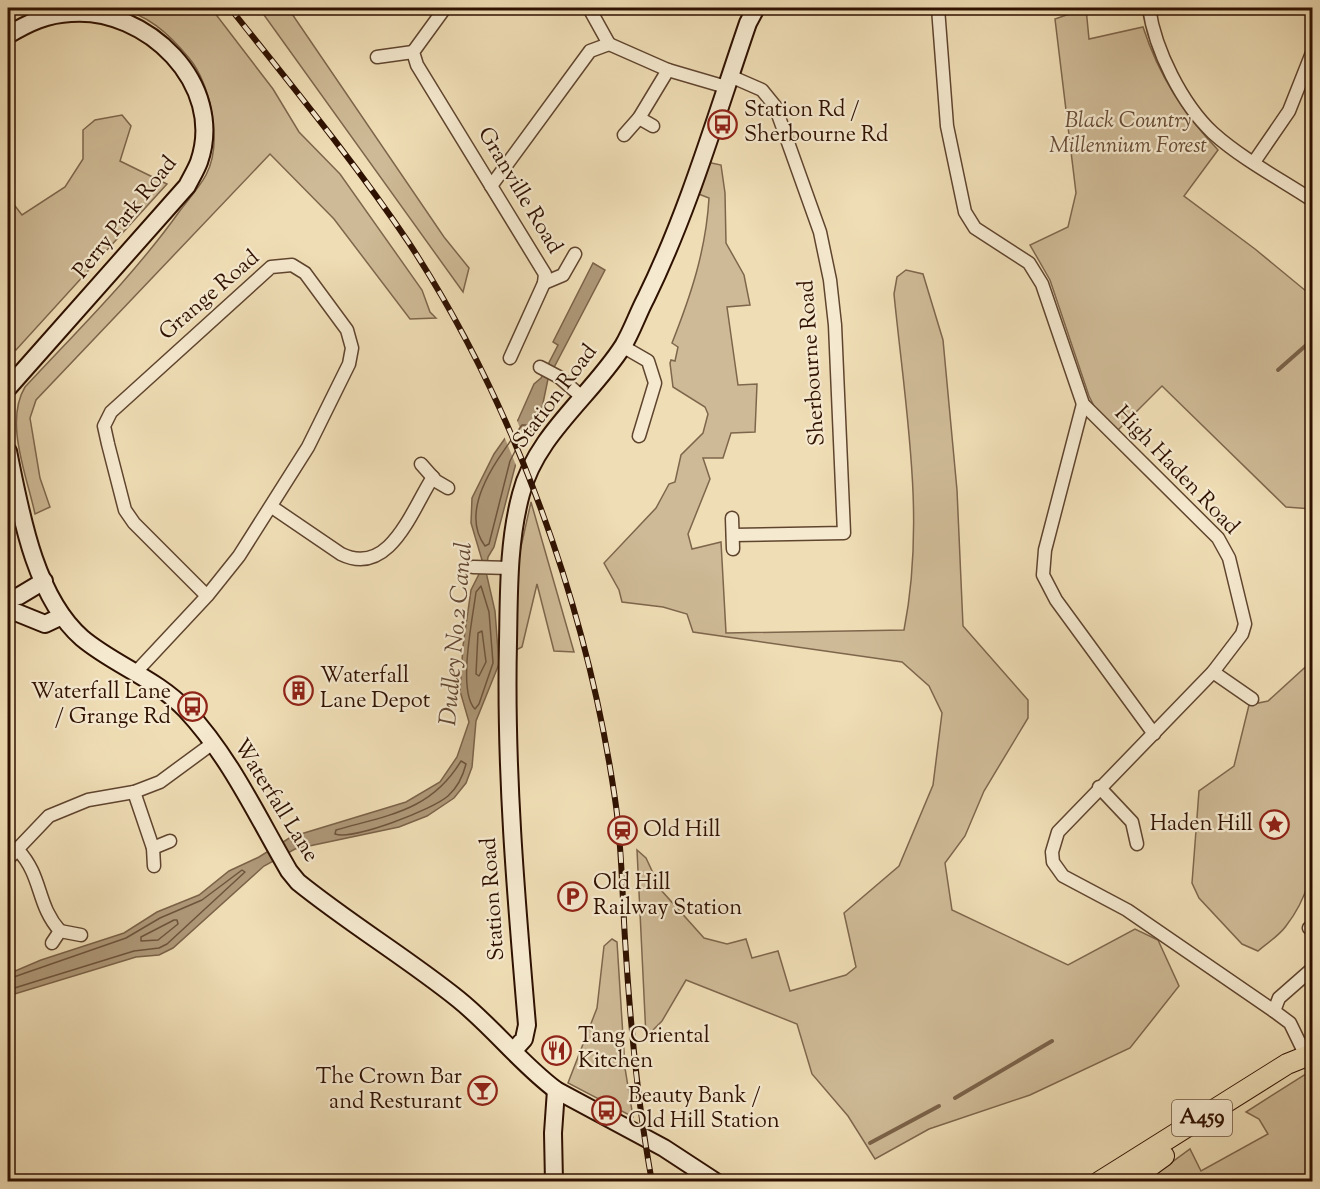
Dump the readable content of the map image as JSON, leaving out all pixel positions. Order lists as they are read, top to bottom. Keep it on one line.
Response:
{"streets":{"main road":["A459"],"street":["Granville Road","Perry Park Road","Grange Road","Sherbourne Road","Station Road","High Haden Road","Waterfall Lane"]},"crossings":[["Grange Road","Waterfall Lane"],["Sherbourne Road","Station Road"],["Station Road","Waterfall Lane"],["High Haden Road","A459"]],"water":["Dudley No.2 Canal"],"parks":["Black Country Millennium Forest"],"places":{"bus stop":["Station Rd / Sherbourne Rd","Waterfall Lane / Grange Rd","Beauty Bank / Old Hill Station"],"building":["Waterfall Lane Depot"],"place":["Haden Hill"],"station":["Old Hill"],"parking":["Old Hill Railway Station"],"restaurant":["Tang Oriental Kitchen"],"bar":["The Crown Bar and Resturant"]}}
